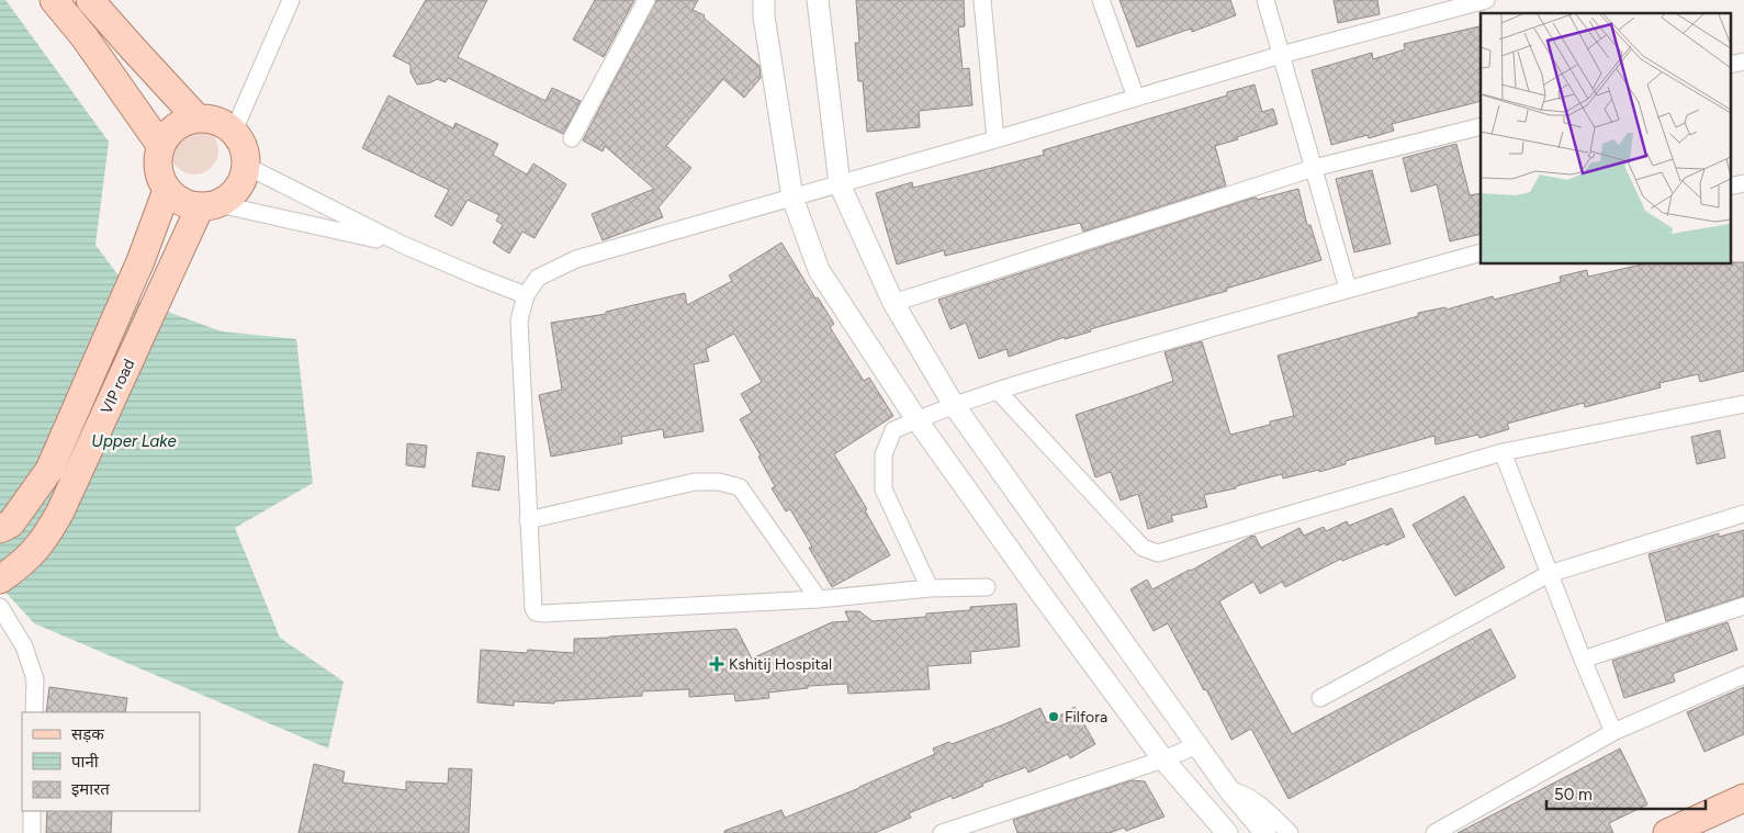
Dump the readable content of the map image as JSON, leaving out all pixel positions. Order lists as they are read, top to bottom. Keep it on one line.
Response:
{"streets":{"main road":["VIP road"]},"water":["Upper Lake"],"places":{"health":["Kshitij Hospital"],"other":["Filfora"]},"legend":["सड़क","पानी","इमारत"],"scale_bar":"50 m"}
